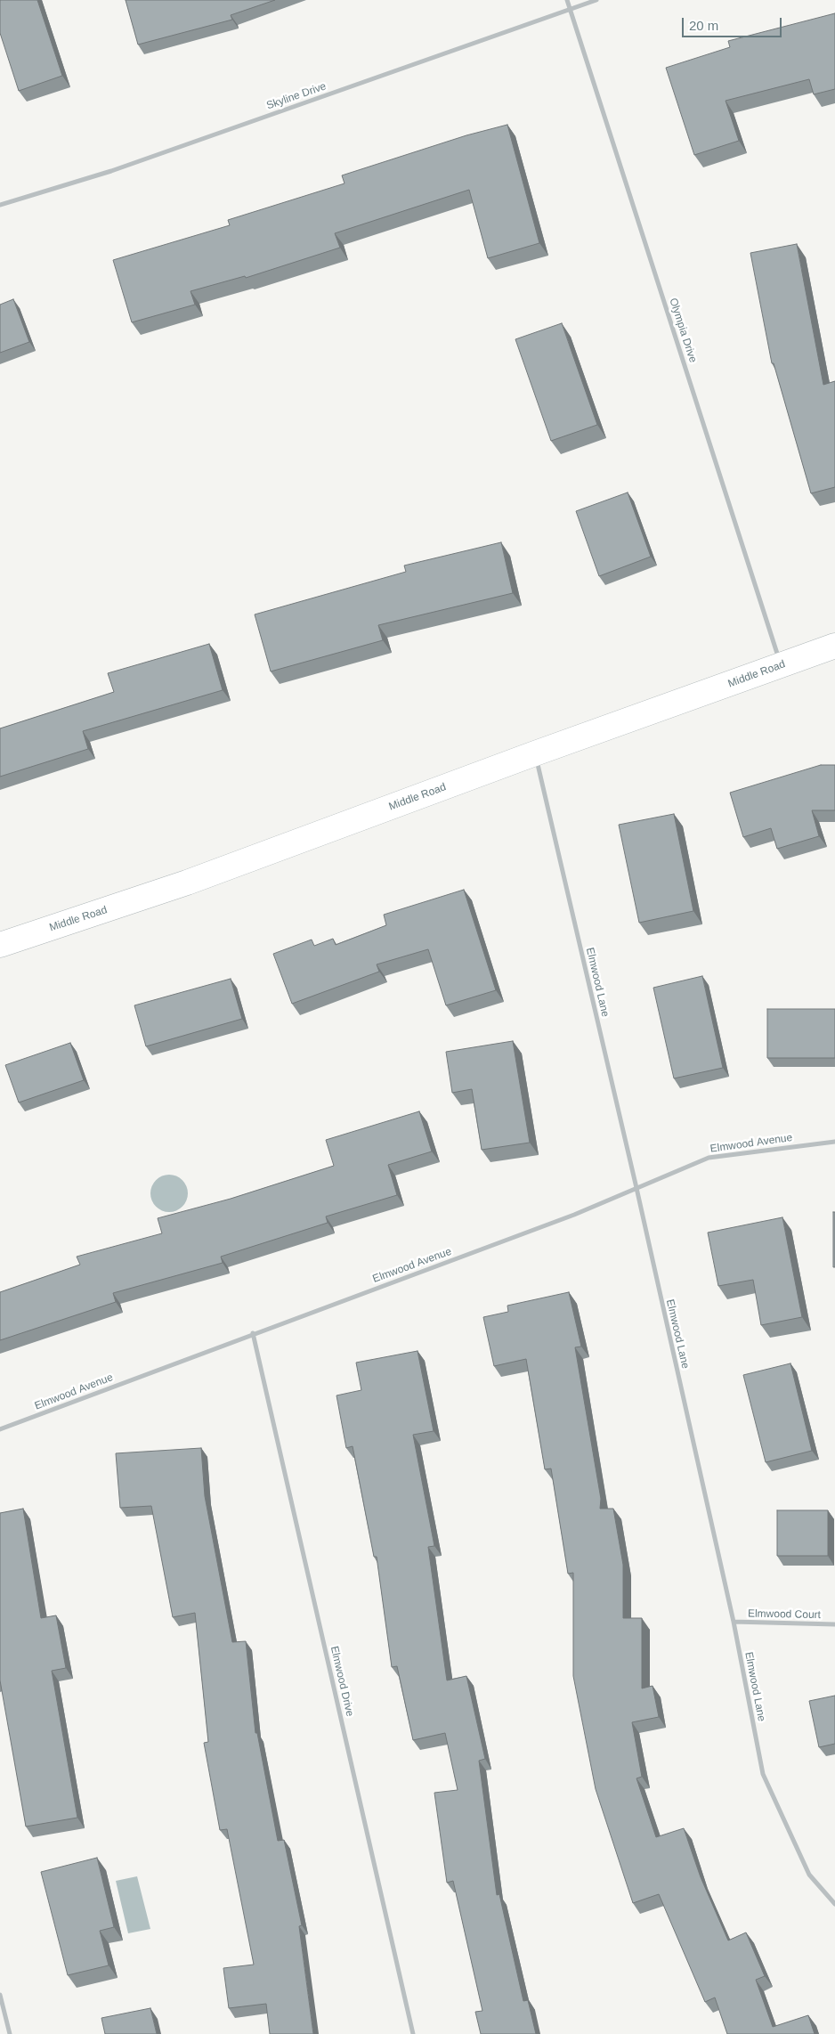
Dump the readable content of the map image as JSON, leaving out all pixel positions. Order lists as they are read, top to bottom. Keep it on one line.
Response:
{"streets":{"main road":["Middle Road"],"street":["Skyline Drive","Olympia Drive","Elmwood Lane","Elmwood Avenue","Elmwood Court","Elmwood Drive"]},"crossings":[["Skyline Drive","Olympia Drive"],["Olympia Drive","Middle Road"],["Middle Road","Elmwood Lane"],["Elmwood Lane","Elmwood Avenue"],["Elmwood Lane","Elmwood Court"],["Elmwood Avenue","Elmwood Drive"]],"scale_bar":"20 m"}
